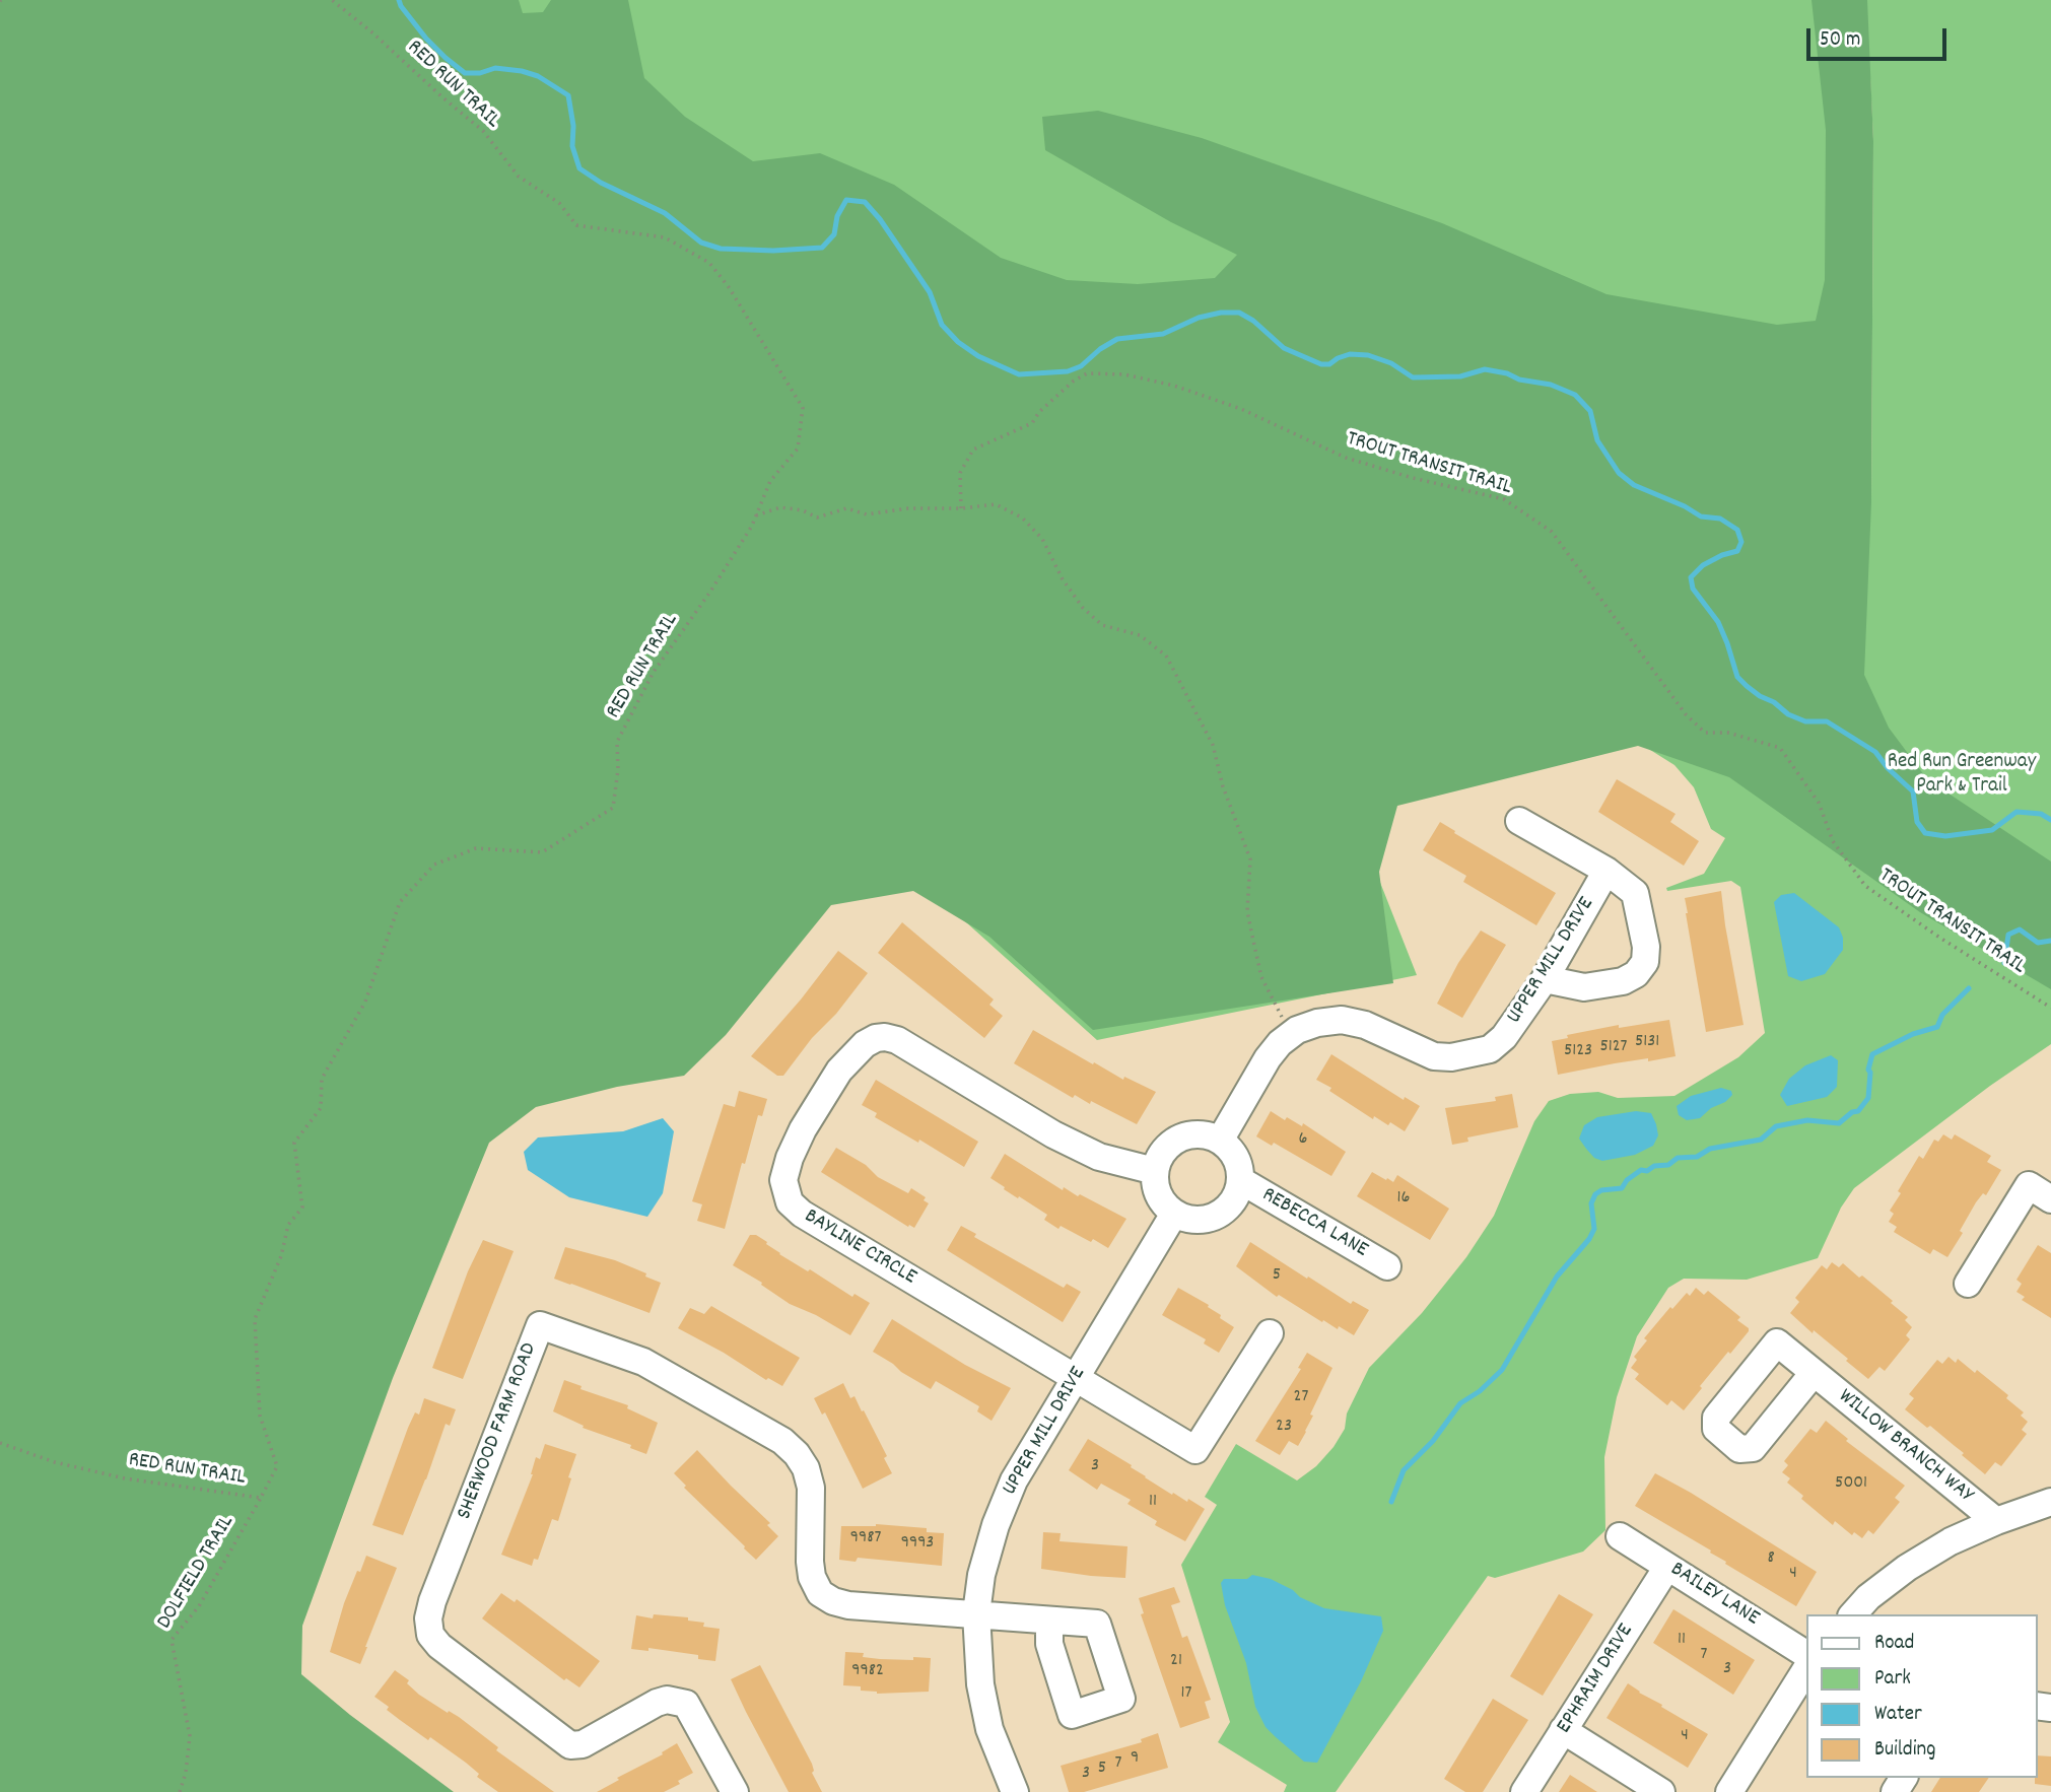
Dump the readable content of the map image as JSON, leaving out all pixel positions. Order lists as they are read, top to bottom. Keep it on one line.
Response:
{"streets":{"street":["UPPER MILL DRIVE","REBECCA LANE","BAYLINE CIRCLE","SHERWOOD FARM ROAD","WILLOW BRANCH WAY","BAILEY LANE","EPHRAIM DRIVE"],"path":["RED RUN TRAIL","TROUT TRANSIT TRAIL","DOLFIELD TRAIL"]},"crossings":[["RED RUN TRAIL","DOLFIELD TRAIL"],["UPPER MILL DRIVE","REBECCA LANE"],["UPPER MILL DRIVE","BAYLINE CIRCLE"],["UPPER MILL DRIVE","SHERWOOD FARM ROAD"],["REBECCA LANE","BAYLINE CIRCLE"],["BAILEY LANE","EPHRAIM DRIVE"]],"parks":["Red Run Greenway Park & Trail"],"house_numbers":["5131","5127","5123","6","16","5","27","23","3","5001","11","9987","9993","8","4","11","7","21","3","9982","17","4","9","7","5","3"],"legend":["Road","Park","Water","Building"],"scale_bar":"50 m"}
